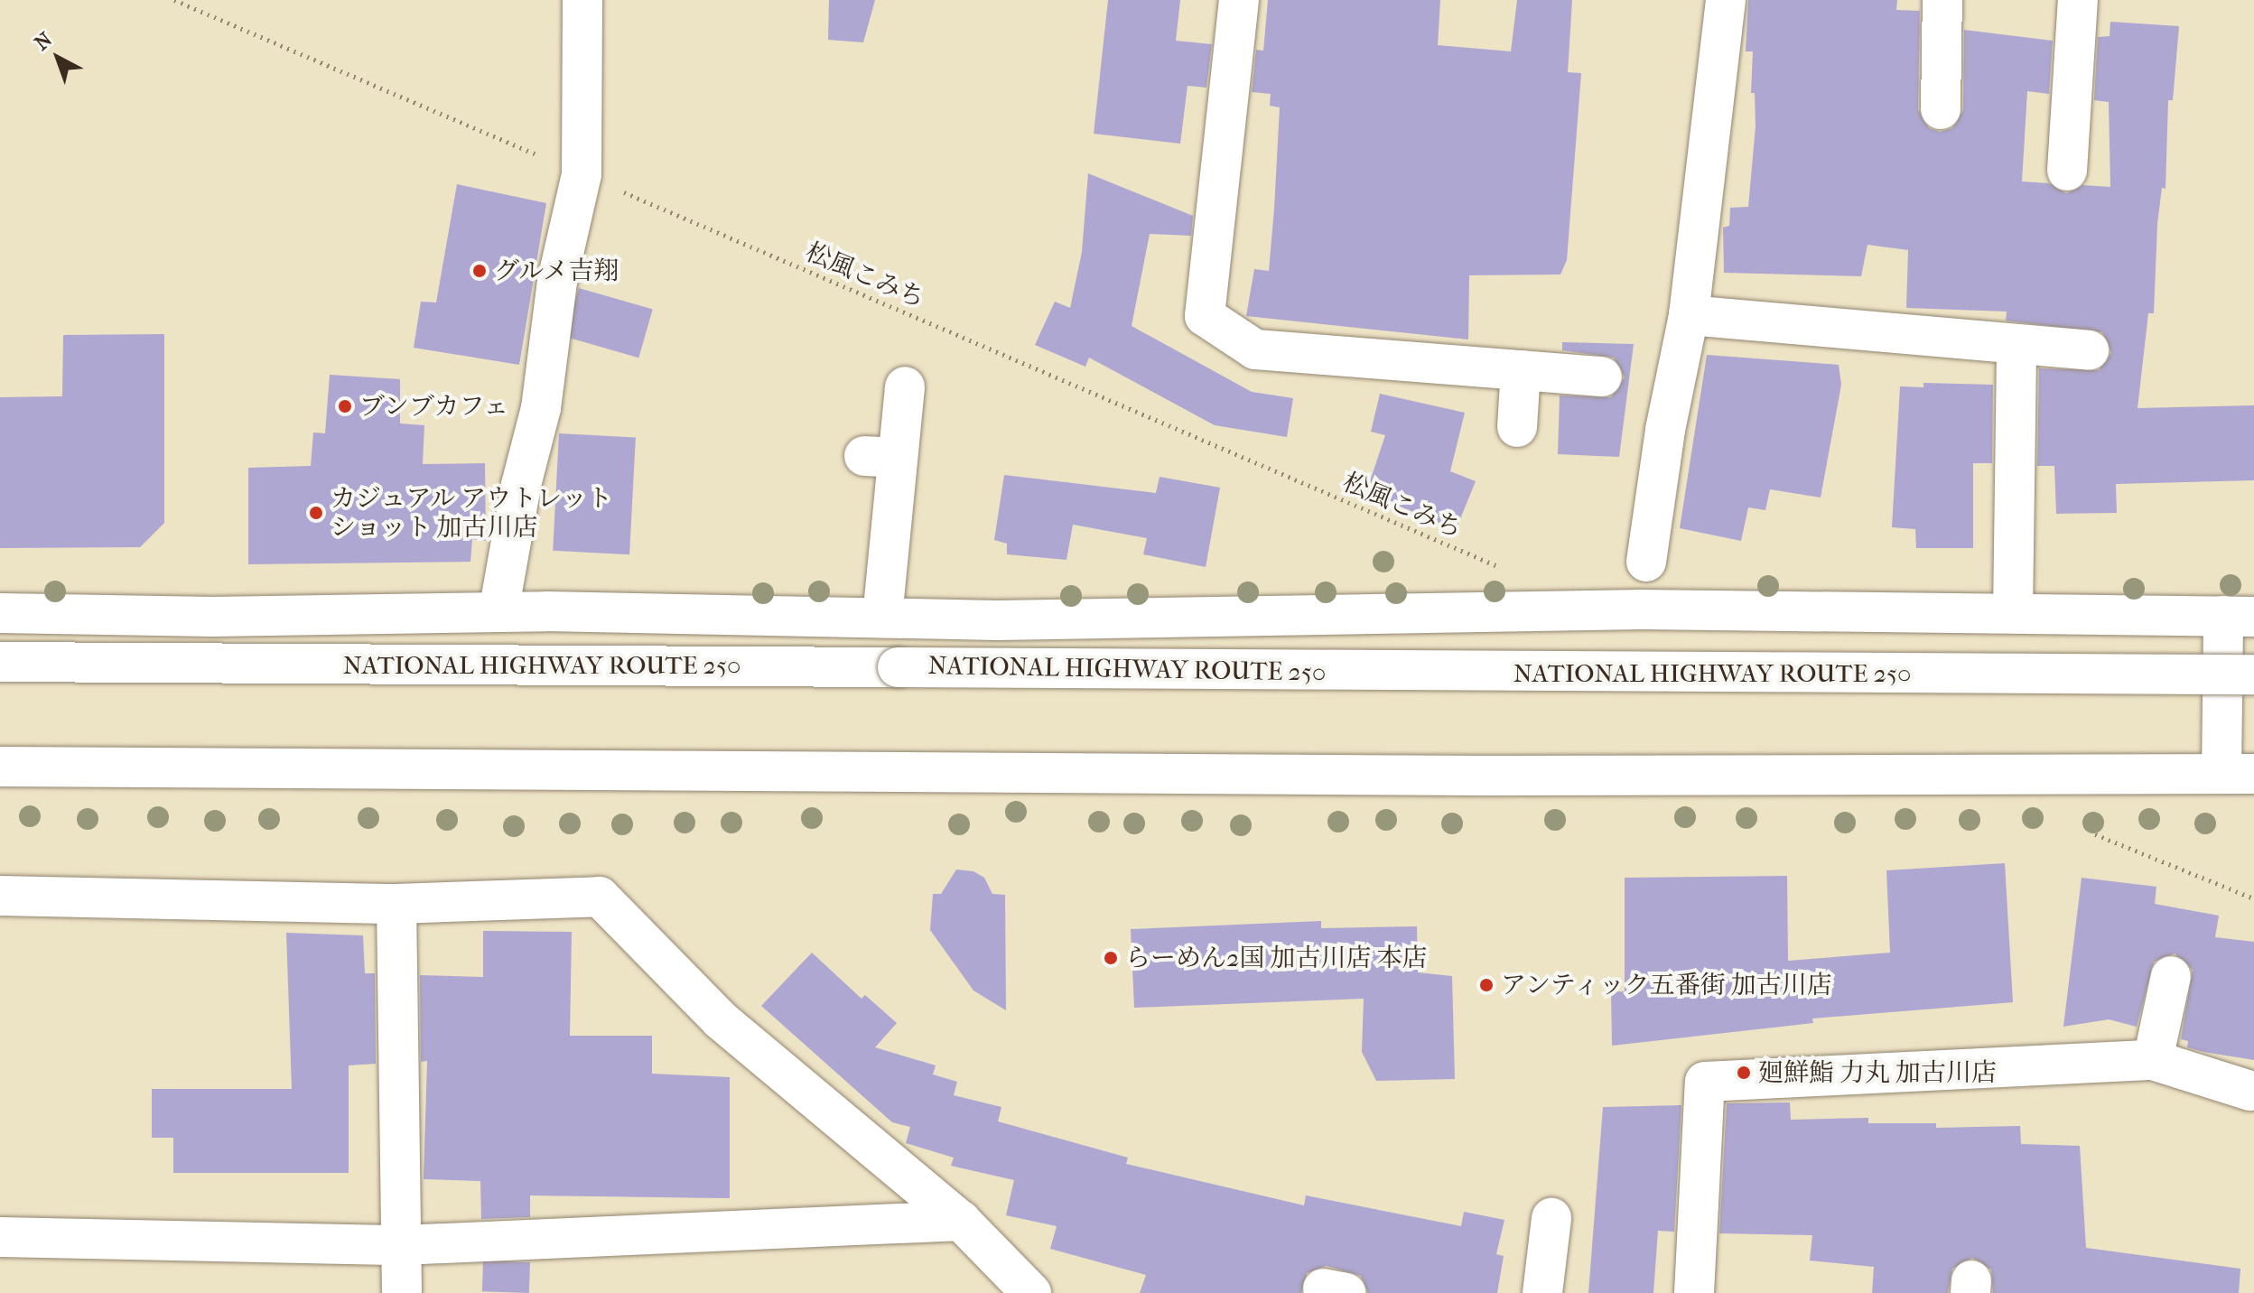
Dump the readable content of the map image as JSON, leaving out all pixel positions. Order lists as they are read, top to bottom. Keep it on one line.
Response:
{"streets":{"main road":["NATIONAL HIGHWAY ROUTE 250"],"path":["松風こみち"]},"places":["グルメ吉翔","ブンブカフェ","カジュアル アウトレット ショット 加古川店","らーめん2国 加古川店 本店","アンティック五番街 加古川店","廻鮮鮨 力丸 加古川店"],"north":"top left"}
